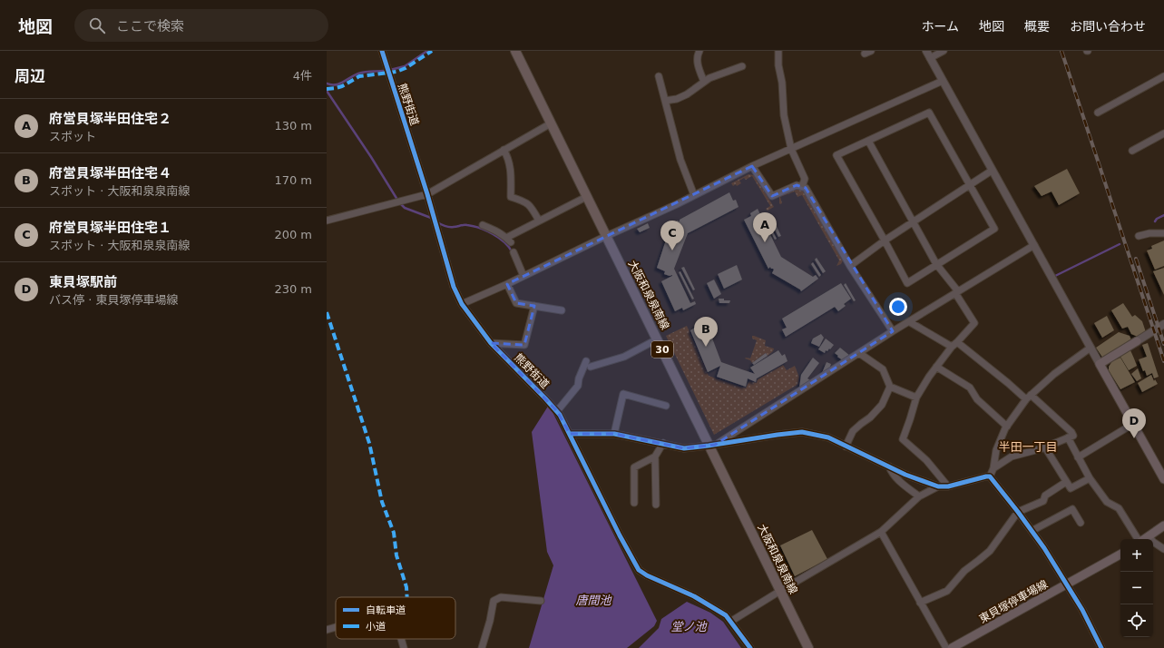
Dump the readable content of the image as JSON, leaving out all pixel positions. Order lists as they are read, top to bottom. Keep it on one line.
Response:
{"streets":{"main road":["大阪和泉泉南線","30","東貝塚停車場線"],"street":["熊野街道"]},"districts":["半田一丁目"],"water":["唐間池","堂ノ池"],"legend":["自転車道","小道"],"page":{"header":"地図","search":"ここで検索","nav":["ホーム","地図","概要","お問い合わせ"],"heading":["周辺","4件"],"list":[{"mark":"A","name":"府営貝塚半田住宅２","note":"スポット","value":"130 m"},{"mark":"B","name":"府営貝塚半田住宅４","note":"スポット · 大阪和泉泉南線","value":"170 m"},{"mark":"C","name":"府営貝塚半田住宅１","note":"スポット · 大阪和泉泉南線","value":"200 m"},{"mark":"D","name":"東貝塚駅前","note":"バス停 · 東貝塚停車場線","value":"230 m"}],"pins":["A","C","B","D"],"map_buttons":["+","−"]}}
